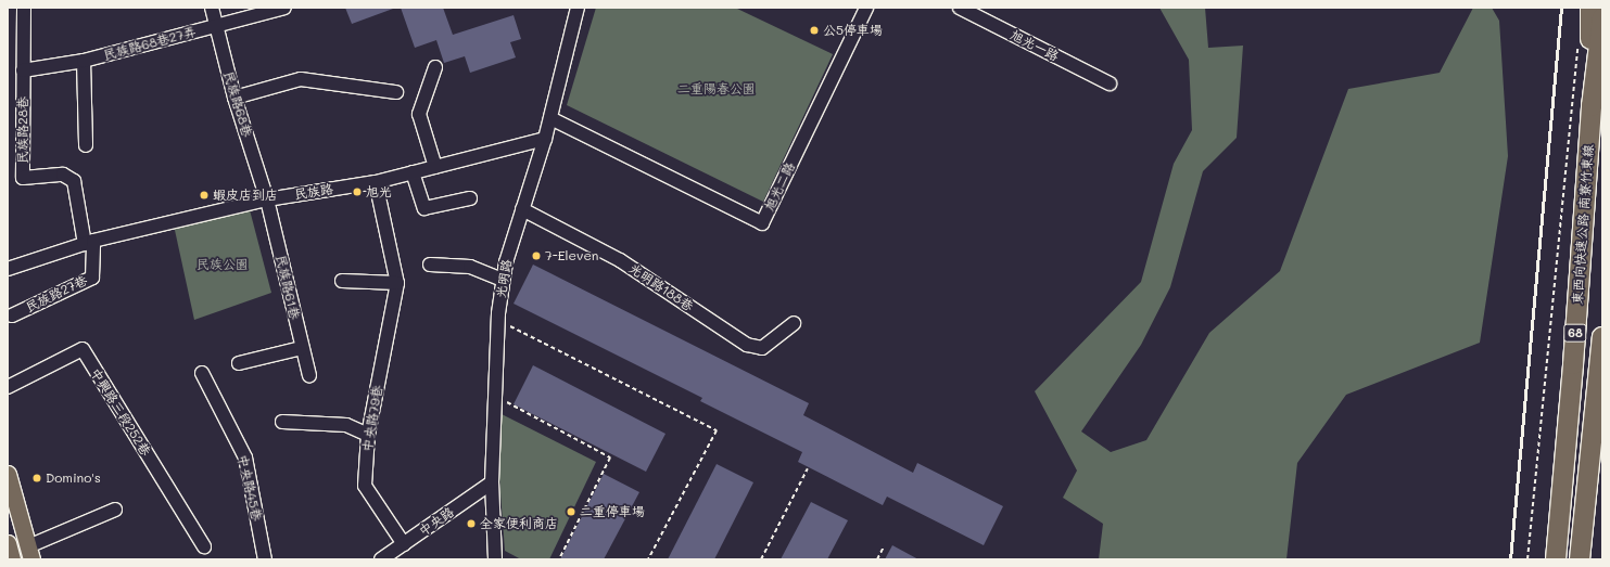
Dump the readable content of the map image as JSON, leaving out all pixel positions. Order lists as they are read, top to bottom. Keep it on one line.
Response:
{"streets":{"highway":["東西向快速公路 南寮竹東線","68"],"street":["民族路68巷27弄","旭光一路","民族路68巷","民族路28巷","旭光二路","民族路","光明路","民族路61巷","光明路188巷","民族路27巷","中興路三段252巷","中央路79巷","中央路45巷","中央路"]},"crossings":[["民族路68巷27弄","民族路68巷"],["民族路68巷27弄","民族路28巷"],["民族路68巷","民族路"],["民族路68巷","民族路61巷"],["民族路28巷","民族路"],["民族路28巷","民族路27巷"],["旭光二路","光明路"],["民族路","光明路"],["民族路","民族路61巷"],["民族路","民族路27巷"],["光明路","光明路188巷"],["光明路","中央路"],["中央路79巷","中央路"]],"parks":["二重陽春公園","民族公園"],"places":["公5停車場","旭光","蝦皮店到店","7-Eleven","Domino's","二重停車場","全家便利商店"]}
